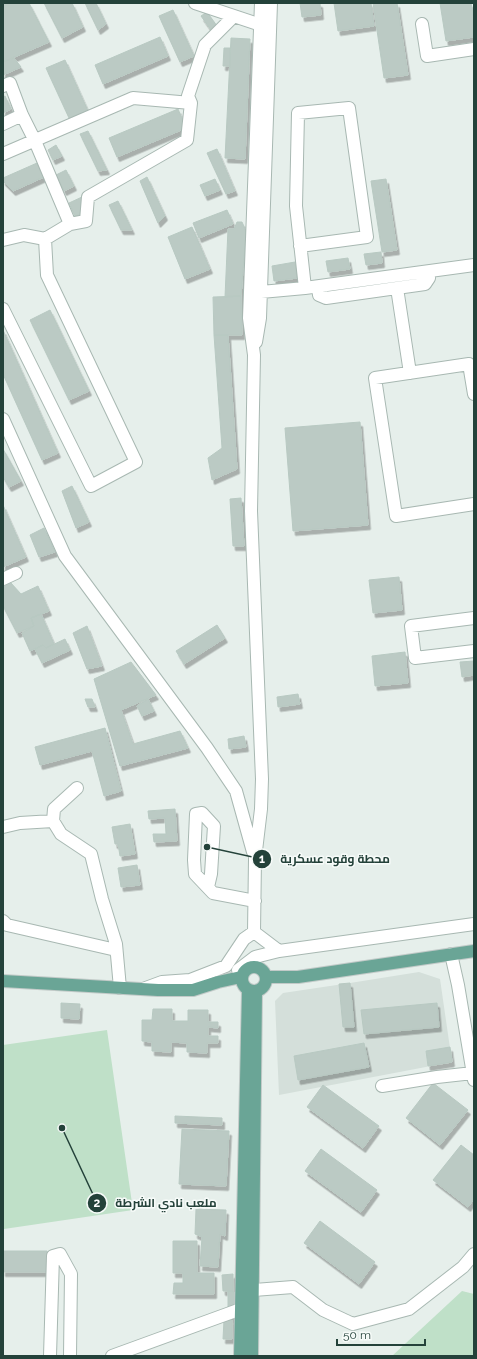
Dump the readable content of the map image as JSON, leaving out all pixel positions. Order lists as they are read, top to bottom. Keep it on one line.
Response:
{"places":["محطة وقود عسكرية","ملعب نادي الشرطة"],"scale_bar":"50 m"}
